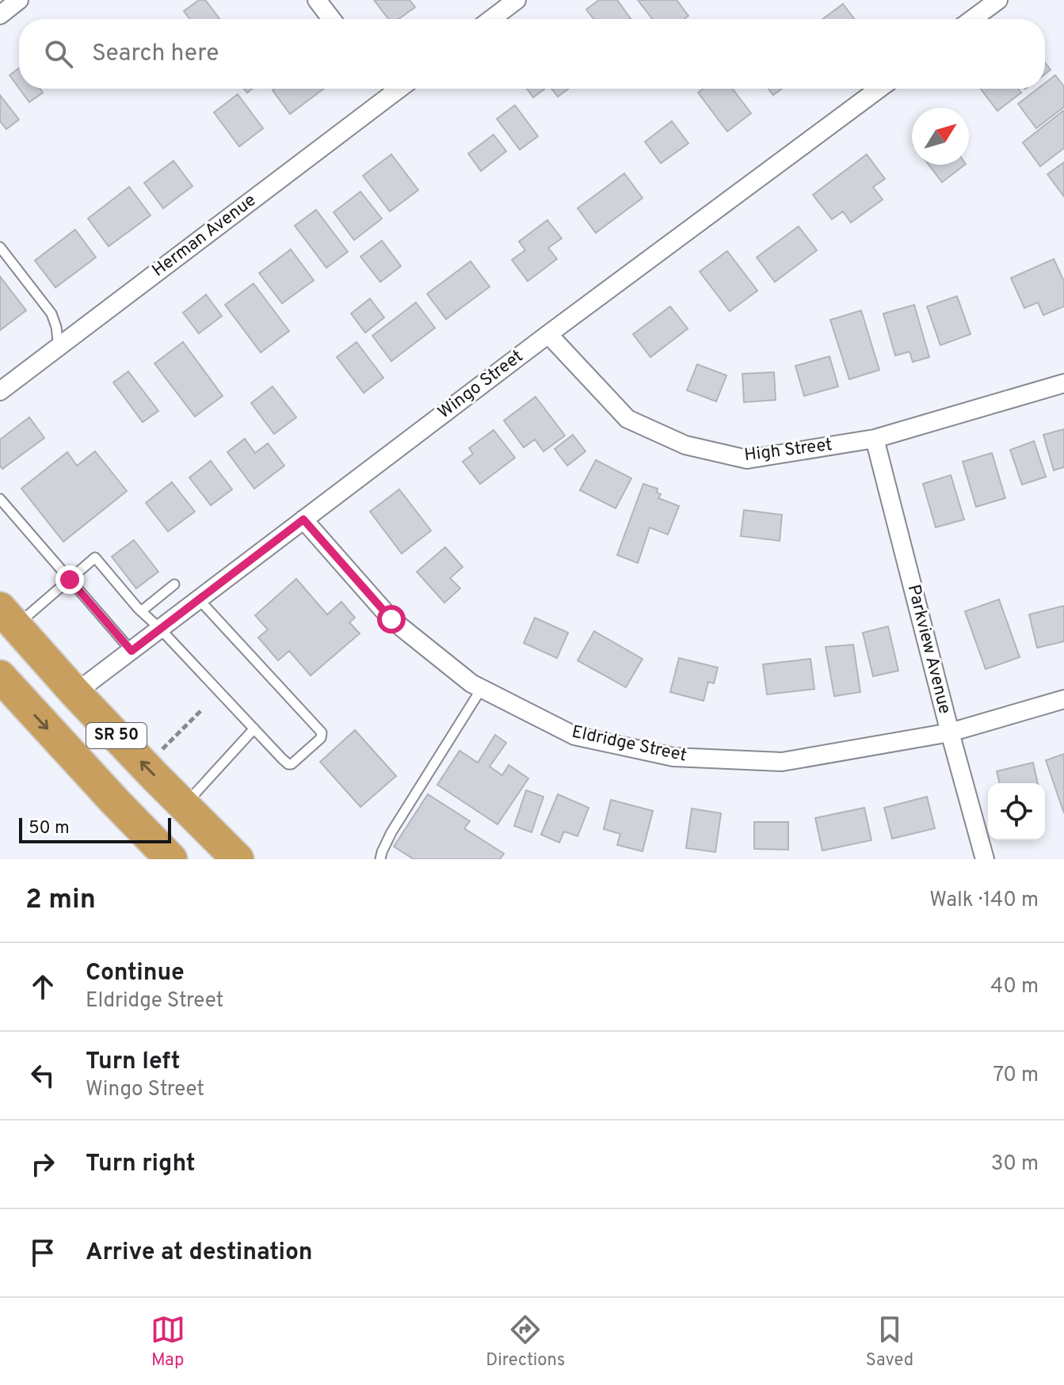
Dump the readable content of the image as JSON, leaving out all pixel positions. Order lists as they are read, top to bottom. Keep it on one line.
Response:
{"streets":{"highway":["SR 50"],"street":["Herman Avenue","Wingo Street","High Street","Parkview Avenue","Eldridge Street"]},"crossings":[["Wingo Street","High Street"],["Wingo Street","SR 50"],["Wingo Street","Eldridge Street"],["High Street","Parkview Avenue"],["Parkview Avenue","Eldridge Street"]],"scale_bar":"50 m","north":"top right","page":{"search":"Search here","scale":"50 m","heading":["2 min","Walk · 140 m"],"list":[["Continue","Eldridge Street","40 m"],["Turn left","Wingo Street","70 m"],["Turn right","30 m"],"Arrive at destination"],"nav":["Map","Directions","Saved"]}}
